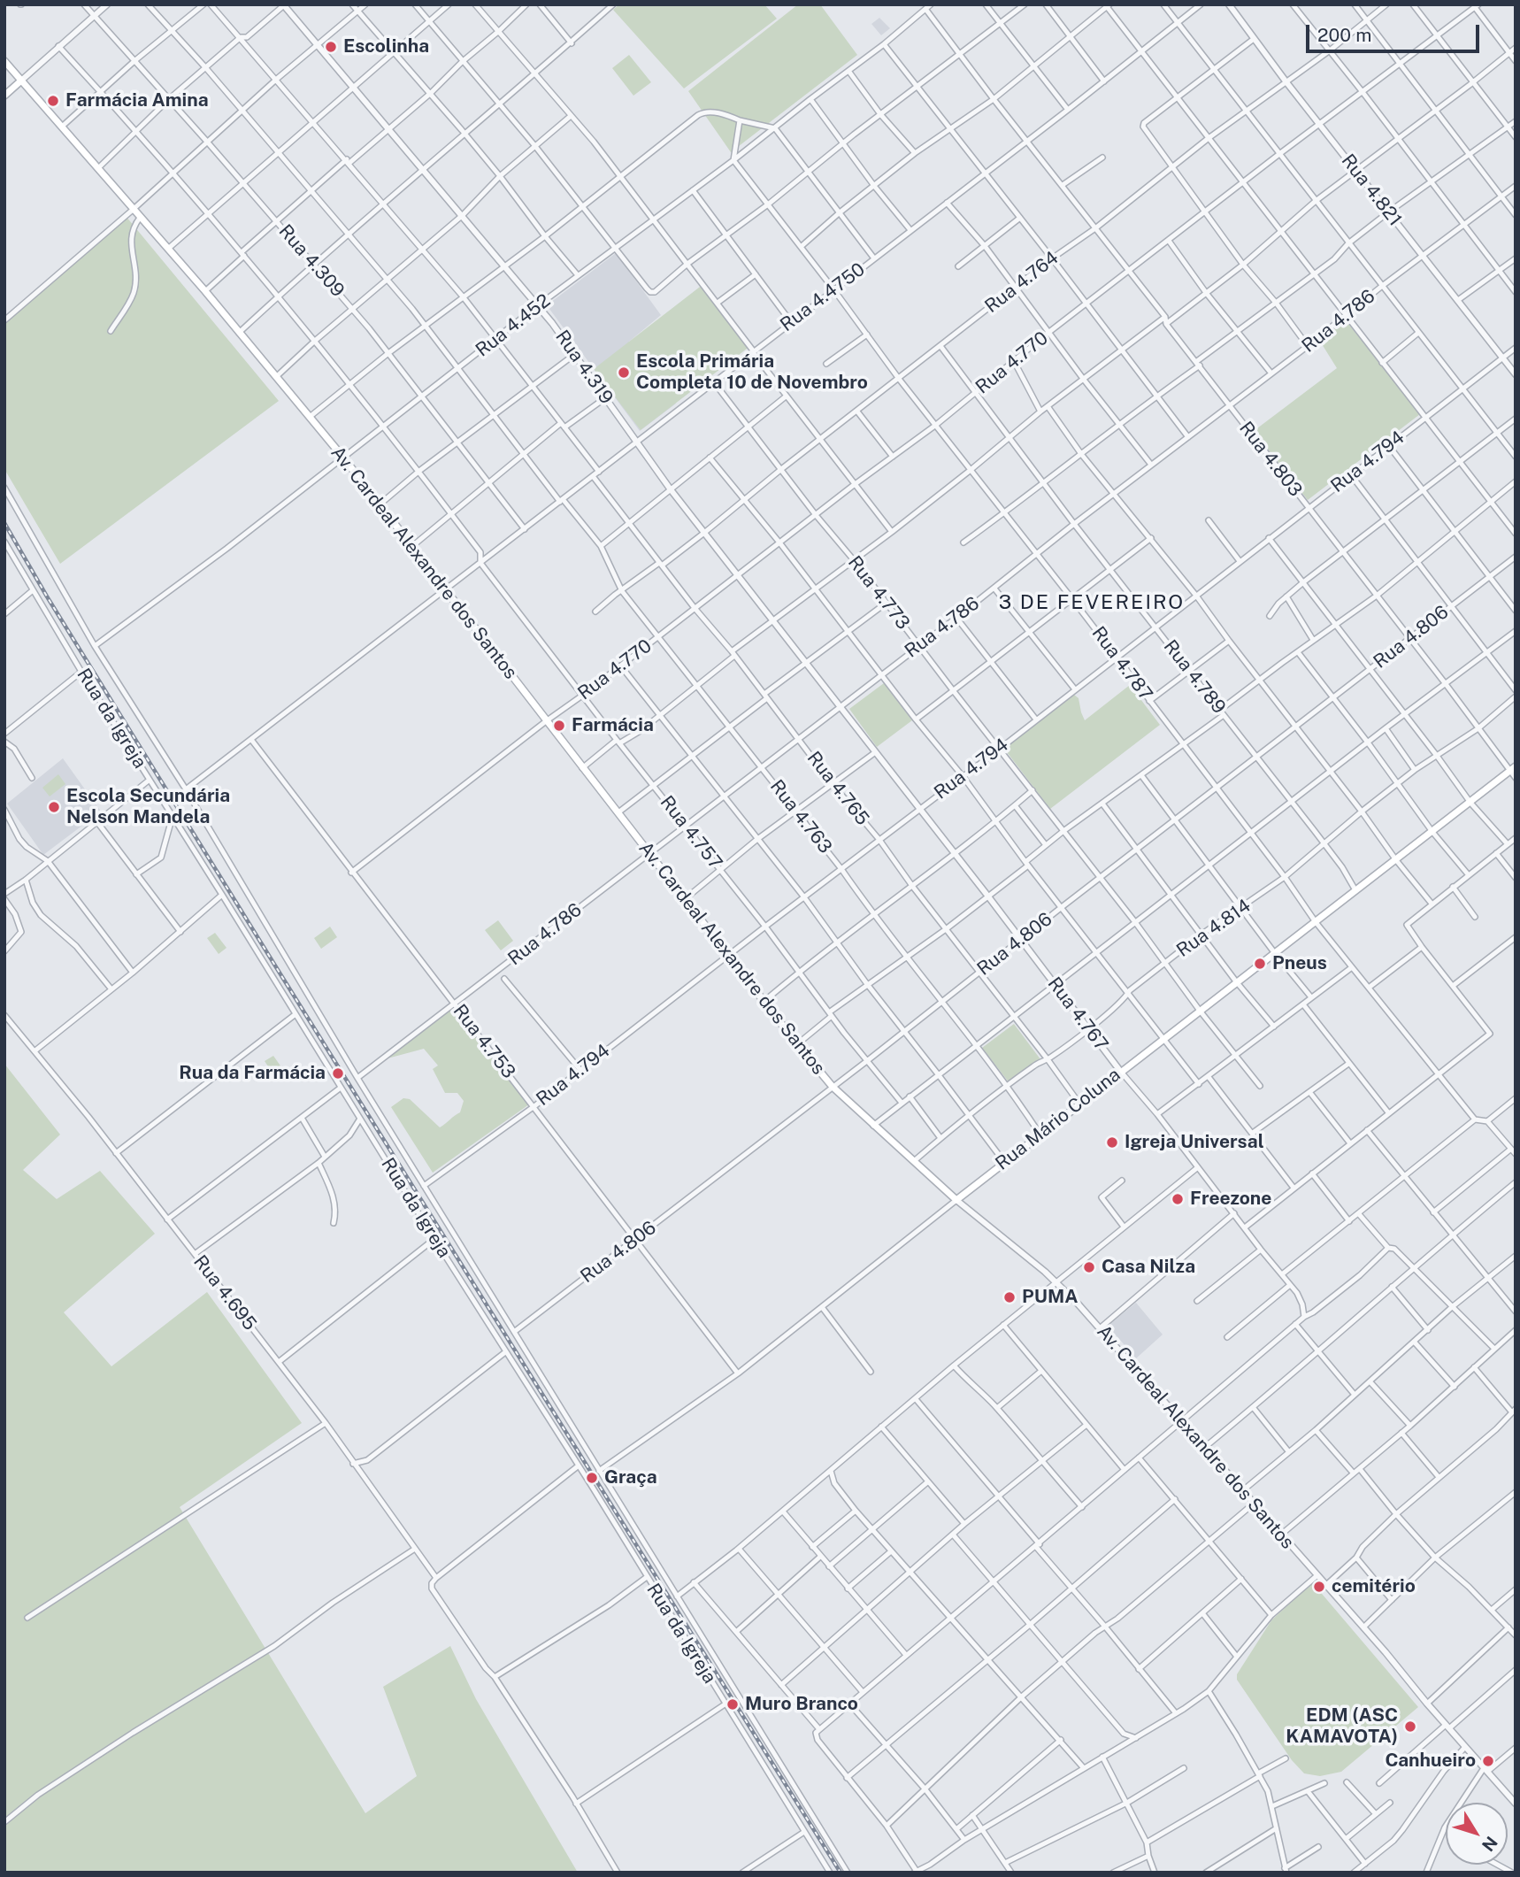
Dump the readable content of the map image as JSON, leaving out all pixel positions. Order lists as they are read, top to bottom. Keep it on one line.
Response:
{"streets":{"main road":["Av. Cardeal Alexandre dos Santos","Rua Mário Coluna"],"street":["Rua 4.821","Rua 4.309","Rua 4.764","Rua 4.4750","Rua 4.786","Rua 4.452","Rua 4.770","Rua 4.319","Rua 4.803","Rua 4.794","Rua 4.773","Rua 4.806","Rua 4.787","Rua 4.789","Rua da Igreja","Rua 4.765","Rua 4.763","Rua 4.757","Rua 4.814","Rua 4.767","Rua 4.753","Rua 4.695"]},"crossings":[["Rua 4.821","Rua 4.764"],["Rua 4.821","Rua 4.786"],["Rua 4.821","Rua 4.770"],["Rua 4.821","Rua 4.794"],["Rua 4.309","Rua 4.4750"],["Rua 4.309","Rua 4.452"],["Rua 4.764","Rua 4.319"],["Rua 4.764","Rua 4.773"],["Rua 4.764","Rua 4.787"],["Rua 4.764","Rua 4.789"],["Rua 4.764","Rua 4.765"],["Rua 4.764","Rua 4.763"],["Rua 4.4750","Rua 4.319"],["Rua 4.4750","Av. Cardeal Alexandre dos Santos"],["Rua 4.4750","Rua 4.773"],["Rua 4.4750","Rua 4.787"],["Rua 4.4750","Rua da Igreja"],["Rua 4.4750","Rua 4.765"],["Rua 4.4750","Rua 4.763"],["Rua 4.4750","Rua 4.757"],["Rua 4.4750","Rua 4.753"],["Rua 4.786","Rua 4.319"],["Rua 4.786","Rua 4.803"],["Rua 4.786","Av. Cardeal Alexandre dos Santos"],["Rua 4.786","Rua 4.773"],["Rua 4.786","Rua 4.787"],["Rua 4.786","Rua 4.789"],["Rua 4.786","Rua da Igreja"],["Rua 4.786","Rua 4.765"],["Rua 4.786","Rua 4.763"],["Rua 4.786","Rua 4.757"],["Rua 4.786","Rua 4.753"],["Rua 4.452","Rua 4.319"],["Rua 4.452","Av. Cardeal Alexandre dos Santos"],["Rua 4.452","Rua 4.787"],["Rua 4.452","Rua da Igreja"],["Rua 4.452","Rua 4.763"],["Rua 4.452","Rua 4.757"],["Rua 4.770","Rua 4.319"],["Rua 4.770","Av. Cardeal Alexandre dos Santos"],["Rua 4.770","Rua 4.773"],["Rua 4.770","Rua 4.787"],["Rua 4.770","Rua 4.789"],["Rua 4.770","Rua 4.765"],["Rua 4.770","Rua 4.763"],["Rua 4.770","Rua 4.757"],["Rua 4.770","Rua 4.753"],["Rua 4.319","Rua 4.767"],["Rua 4.803","Rua 4.794"],["Rua 4.803","Rua 4.806"],["Rua 4.803","Rua 4.814"],["Rua 4.803","Rua Mário Coluna"],["Rua 4.794","Av. Cardeal Alexandre dos Santos"],["Rua 4.794","Rua 4.773"],["Rua 4.794","Rua 4.787"],["Rua 4.794","Rua 4.789"],["Rua 4.794","Rua da Igreja"],["Rua 4.794","Rua 4.765"],["Rua 4.794","Rua 4.763"],["Rua 4.794","Rua 4.757"],["Rua 4.794","Rua 4.767"],["Rua 4.794","Rua 4.753"],["Av. Cardeal Alexandre dos Santos","Rua 4.806"],["Av. Cardeal Alexandre dos Santos","Rua 4.814"],["Av. Cardeal Alexandre dos Santos","Rua Mário Coluna"],["Rua 4.773","Rua 4.806"],["Rua 4.773","Rua 4.814"],["Rua 4.773","Rua Mário Coluna"],["Rua 4.806","Rua 4.787"],["Rua 4.806","Rua 4.789"],["Rua 4.806","Rua da Igreja"],["Rua 4.806","Rua 4.765"],["Rua 4.806","Rua 4.763"],["Rua 4.806","Rua 4.757"],["Rua 4.806","Rua 4.767"],["Rua 4.806","Rua 4.753"],["Rua 4.787","Rua 4.814"],["Rua 4.787","Rua Mário Coluna"],["Rua 4.789","Rua 4.814"],["Rua 4.789","Rua Mário Coluna"],["Rua da Igreja","Rua Mário Coluna"],["Rua 4.765","Rua 4.814"],["Rua 4.765","Rua Mário Coluna"],["Rua 4.763","Rua 4.814"],["Rua 4.763","Rua Mário Coluna"],["Rua 4.814","Rua 4.767"],["Rua 4.767","Rua Mário Coluna"],["Rua 4.753","Rua Mário Coluna"]],"districts":["3 DE FEVEREIRO"],"places":["Escolinha","Farmácia Amina","Escola Primária Completa 10 de Novembro","Farmácia","Escola Secundária Nelson Mandela","Pneus","Rua da Farmácia","Igreja Universal","Freezone","Casa Nilza","PUMA","Graça","cemitério","Muro Branco","EDM (ASC KAMAVOTA)","Canhueiro"],"scale_bar":"200 m","north":"bottom right"}
